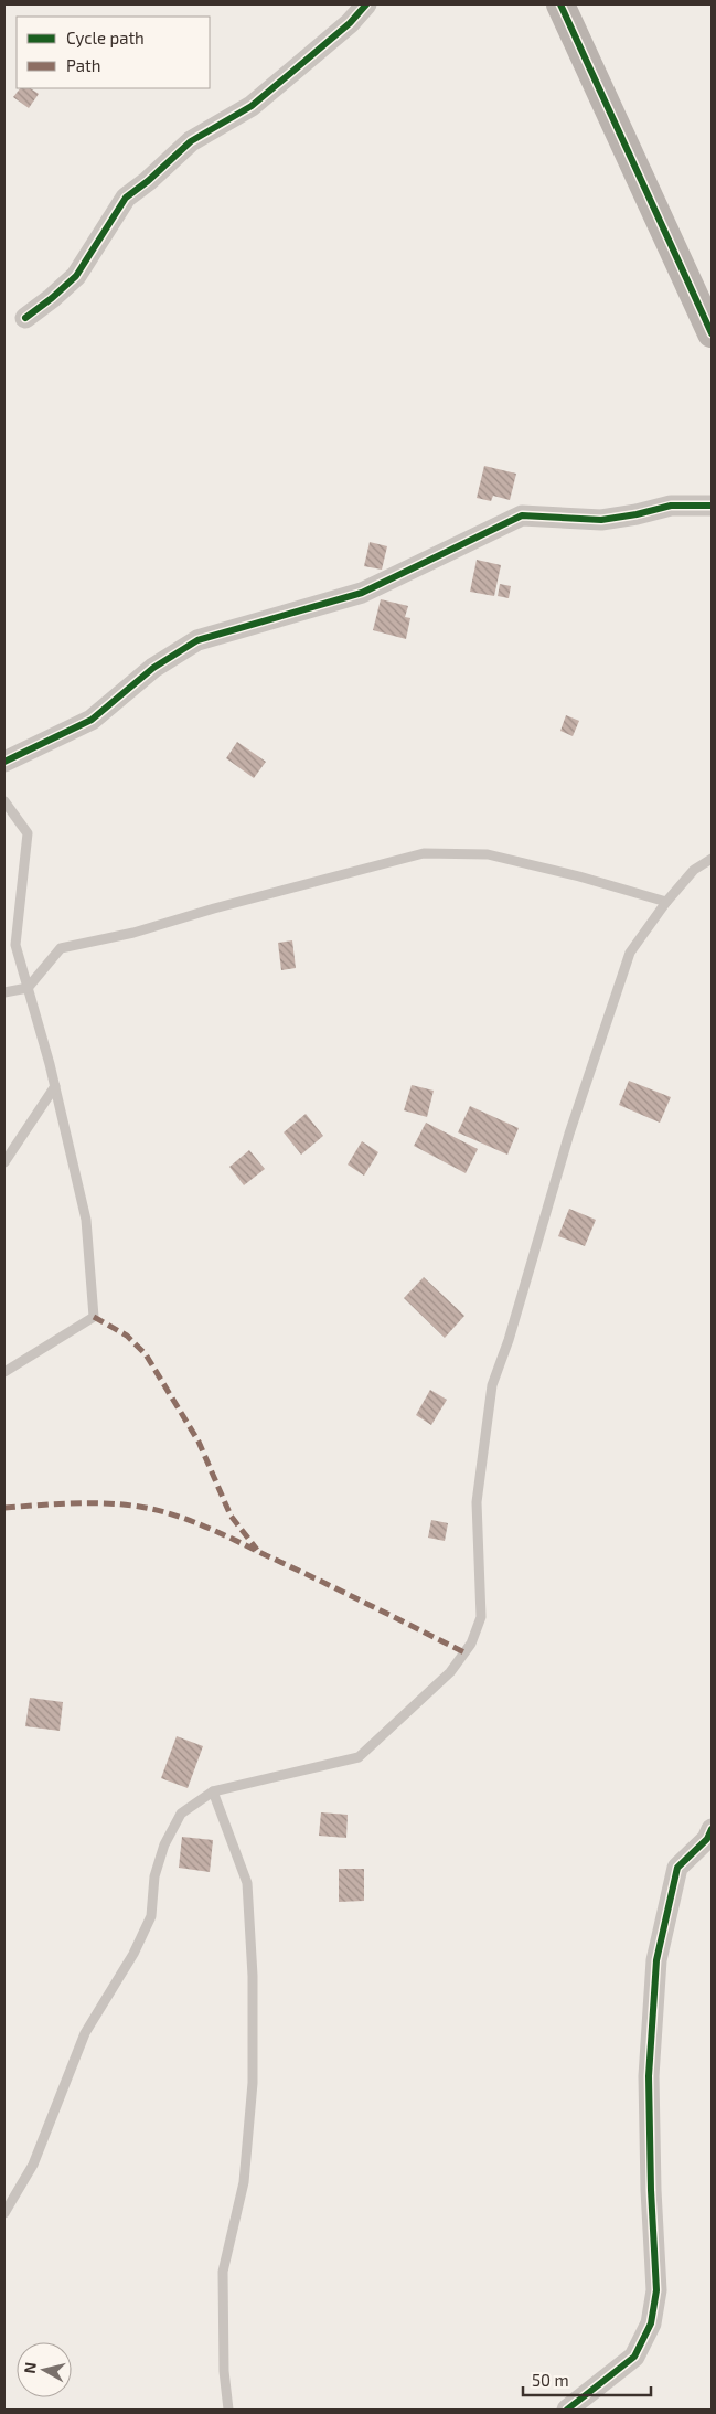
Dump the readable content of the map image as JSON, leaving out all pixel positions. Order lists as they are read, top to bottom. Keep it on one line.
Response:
{"legend":["Cycle path","Path"],"scale_bar":"50 m","north":"left"}
